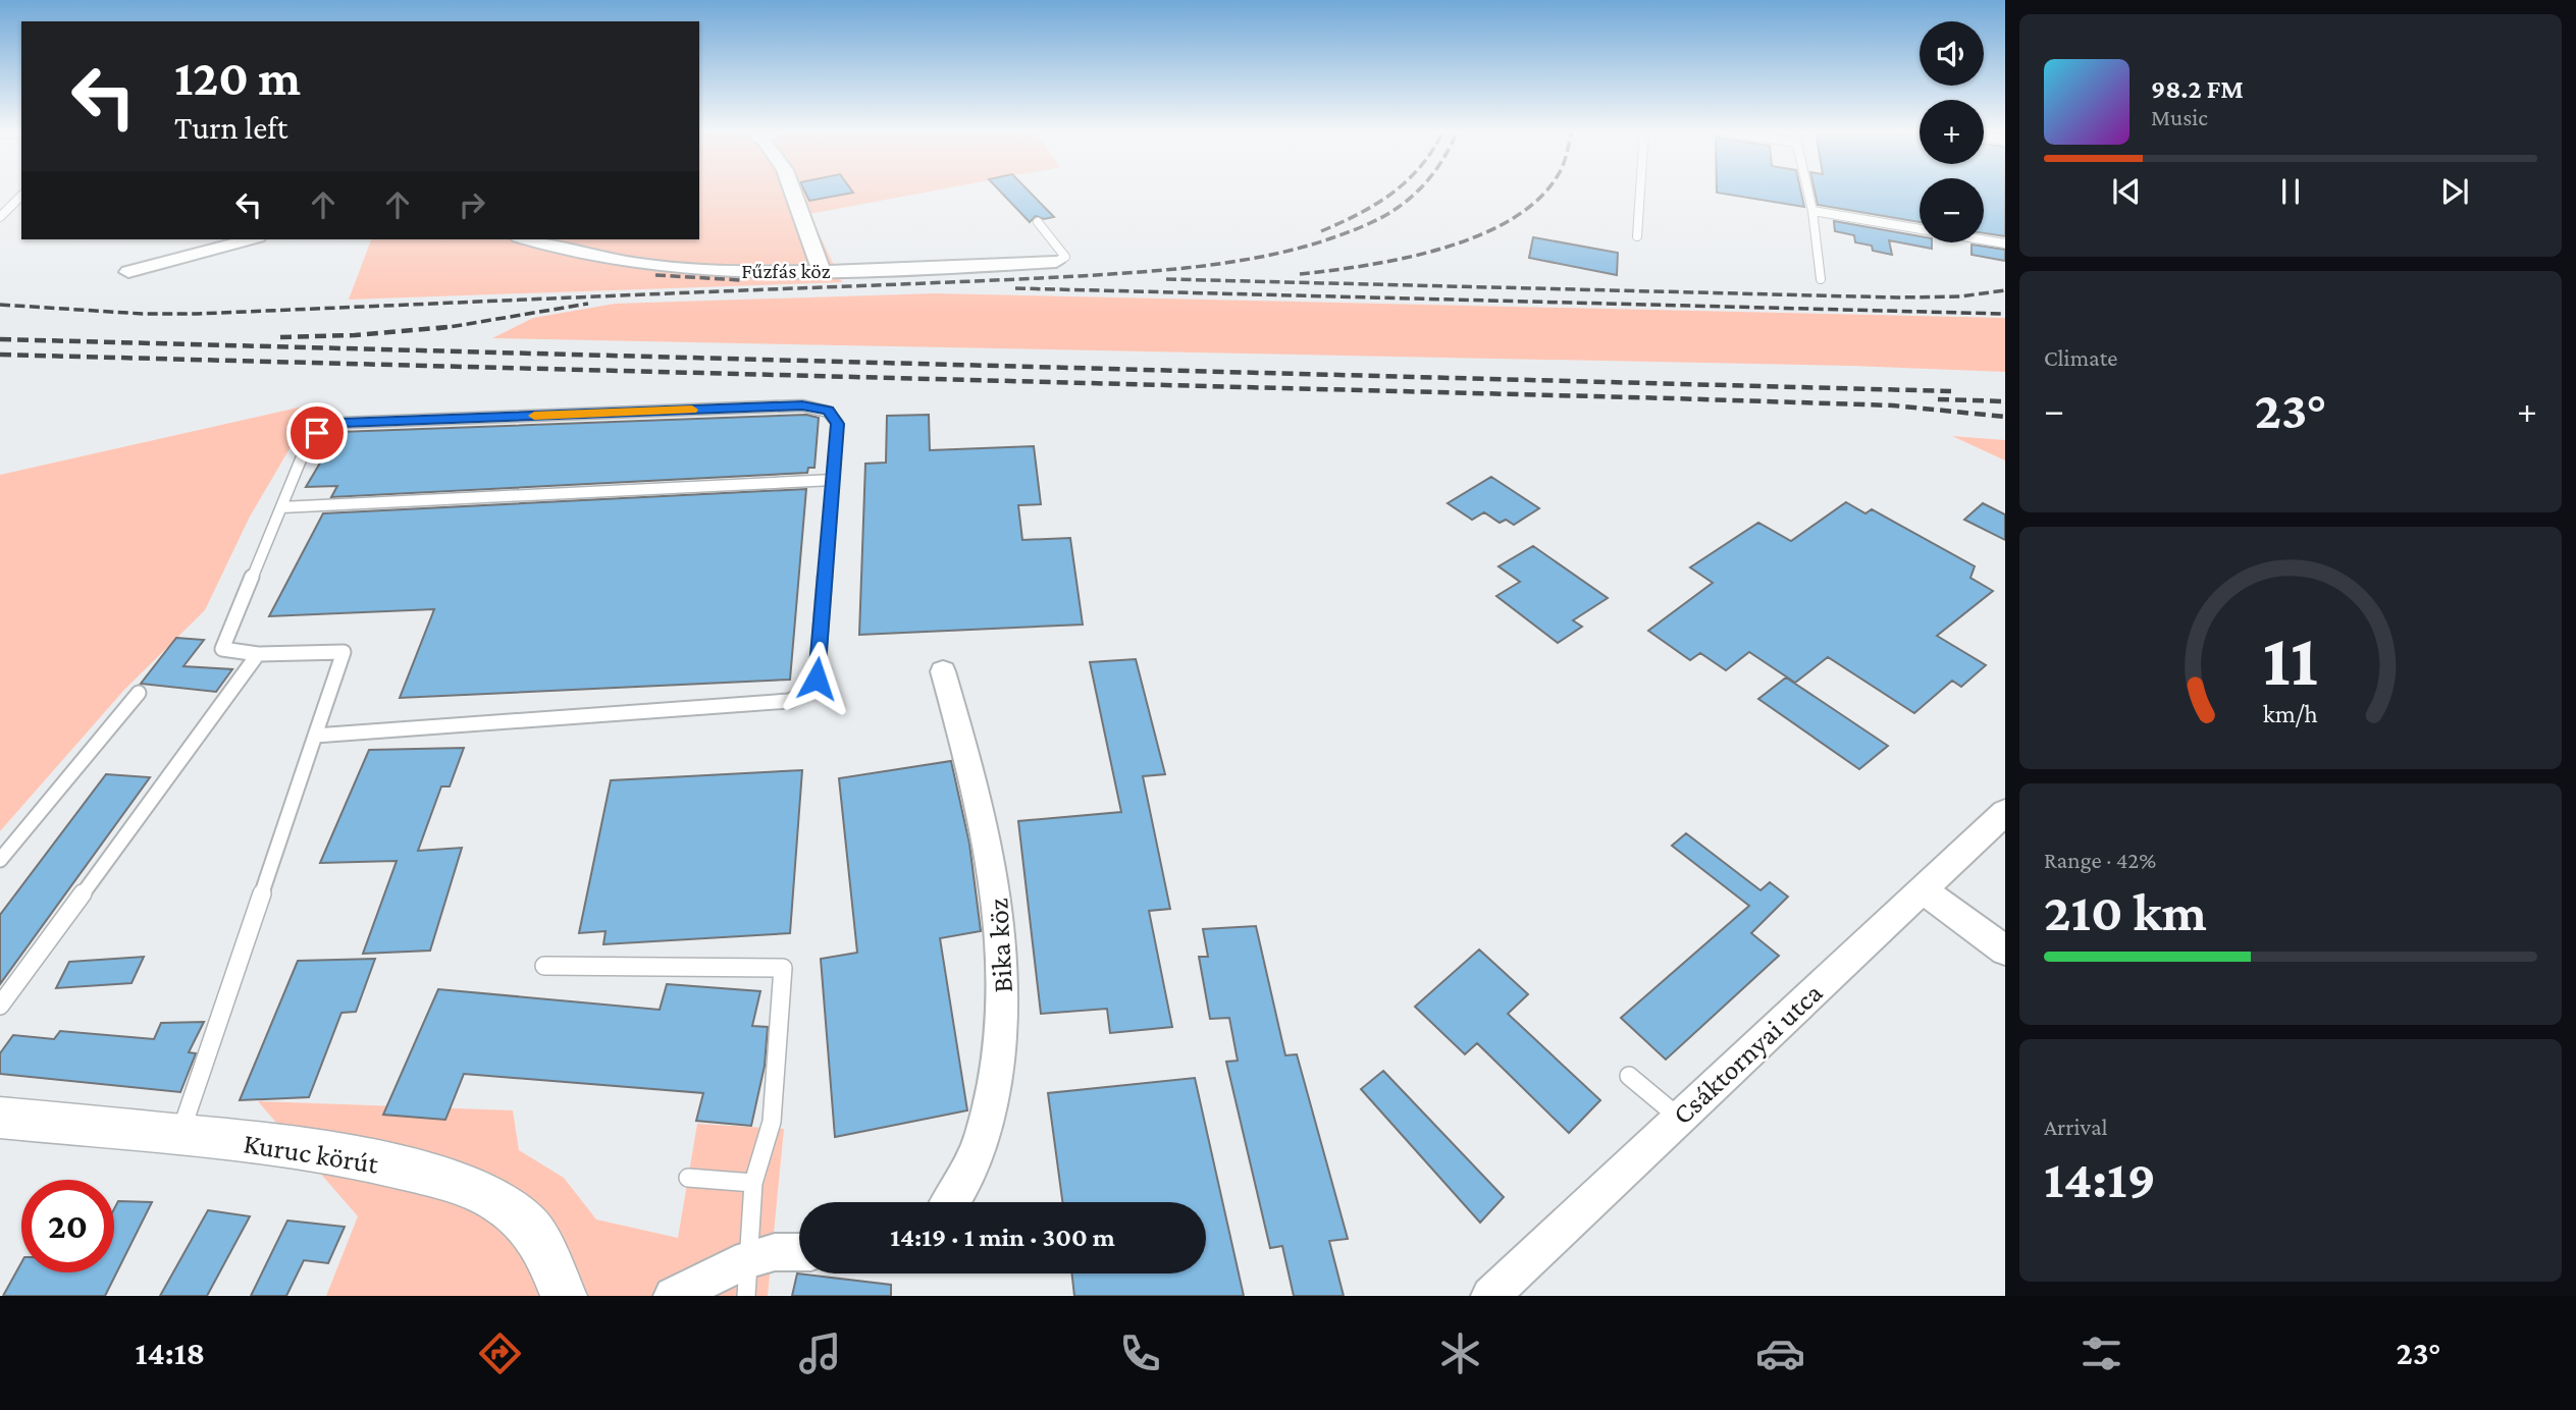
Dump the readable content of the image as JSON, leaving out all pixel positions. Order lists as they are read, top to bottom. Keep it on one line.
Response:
{"streets":{"street":["Fűzfás köz","Bika köz","Csáktornyai utca","Kuruc körút"]},"page":{"map_buttons":["+","−"],"turn":["120 m","Turn left"],"song":["98.2 FM","Music"],"tile":["Climate",["Range · 42%","210 km"],["Arrival","14:19"]],"heat":["−","23°","+"],"limit":"20","trip":"14:19 · 1 min · 300 m","tabs":["14:18","23°"],"gauge":["11","km/h"]}}
